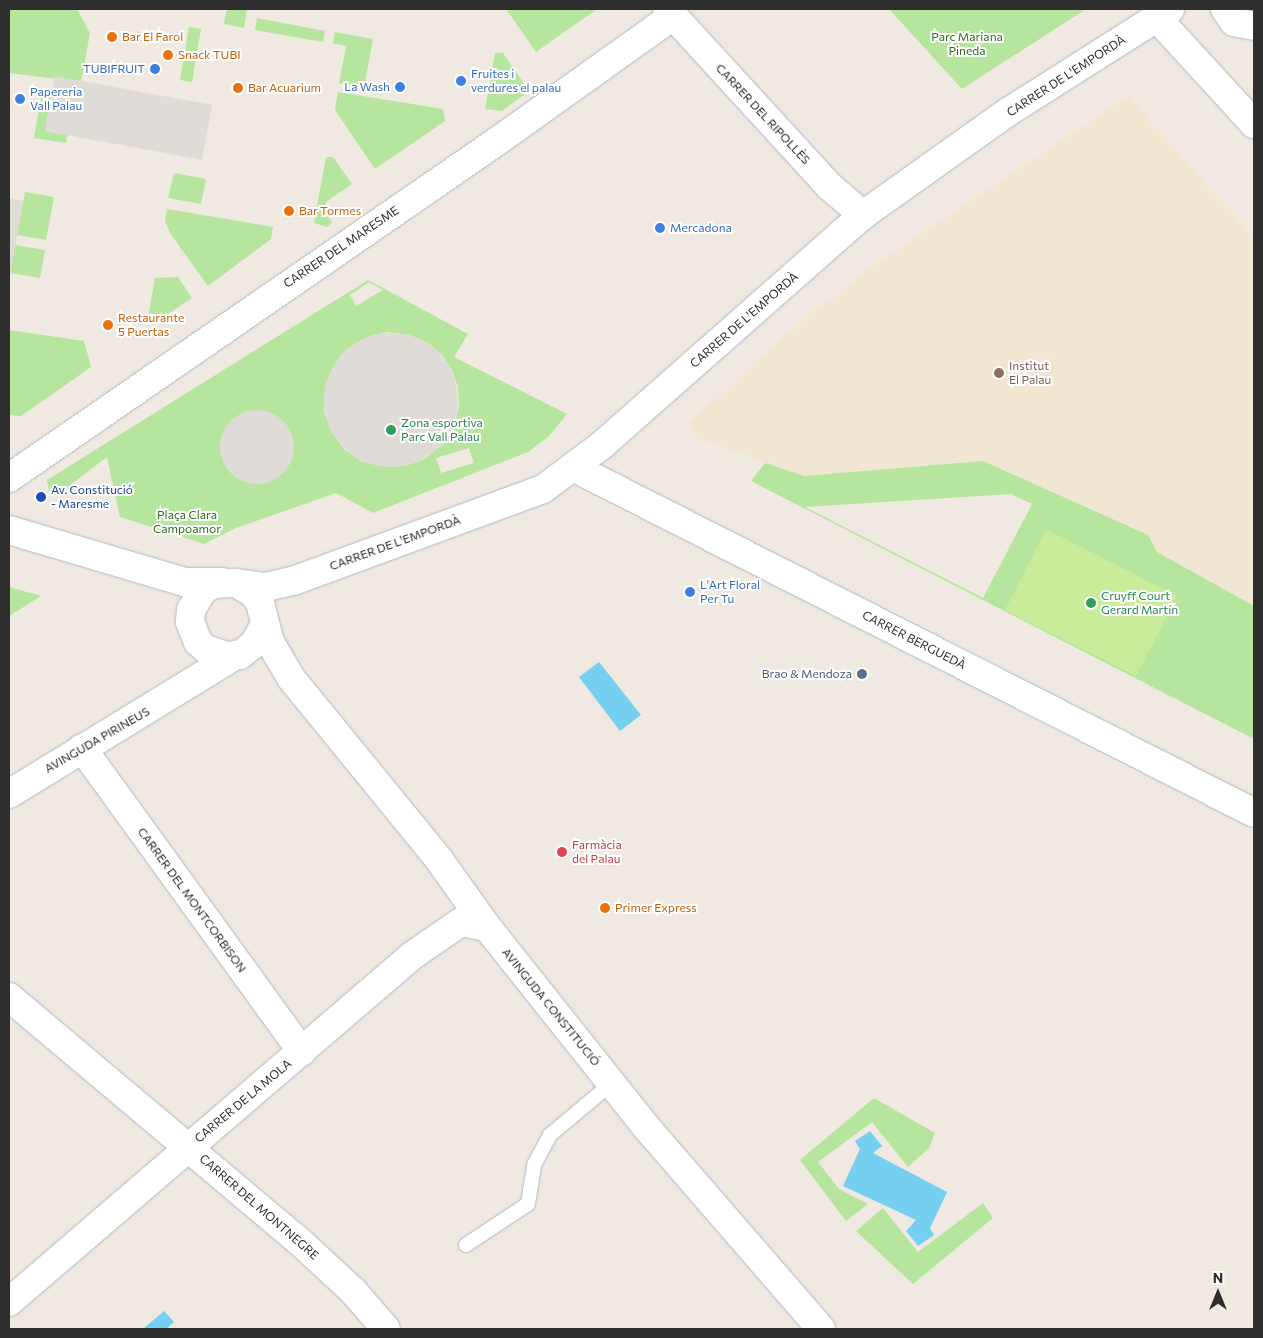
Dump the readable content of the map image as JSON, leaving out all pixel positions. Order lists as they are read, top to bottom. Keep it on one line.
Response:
{"streets":{"street":["CARRER DE L'EMPORDÀ","CARRER DEL RIPOLLÈS","CARRER DEL MARESME","CARRER BERGUEDÀ","AVINGUDA PIRINEUS","CARRER DEL MONTCORBISON","AVINGUDA CONSTITUCIÓ","CARRER DE LA MOLA","CARRER DEL MONTNEGRE"]},"crossings":[["CARRER DE L'EMPORDÀ","CARRER DEL RIPOLLÈS"],["CARRER DE L'EMPORDÀ","CARRER BERGUEDÀ"],["CARRER DE L'EMPORDÀ","AVINGUDA PIRINEUS"],["CARRER DE L'EMPORDÀ","AVINGUDA CONSTITUCIÓ"],["CARRER DEL RIPOLLÈS","CARRER DEL MARESME"],["AVINGUDA PIRINEUS","CARRER DEL MONTCORBISON"],["AVINGUDA PIRINEUS","AVINGUDA CONSTITUCIÓ"],["CARRER DEL MONTCORBISON","CARRER DE LA MOLA"],["AVINGUDA CONSTITUCIÓ","CARRER DE LA MOLA"],["CARRER DE LA MOLA","CARRER DEL MONTNEGRE"]],"parks":["Parc Mariana Pineda","Plaça Clara Campoamor"],"places":["Bar El Farol","Snack TUBI","TUBIFRUIT","Fruites i verdures el palau","La Wash","Bar Acuarium","Papereria Vall Palau","Bar Tormes","Mercadona","Restaurante 5 Puertas","Institut El Palau","Zona esportiva Parc Vall Palau","Av. Constitució - Maresme","L'Art Floral Per Tu","Cruyff Court Gerard Martín","Brao & Mendoza","Farmàcia del Palau","Primer Express"],"north":"top"}
